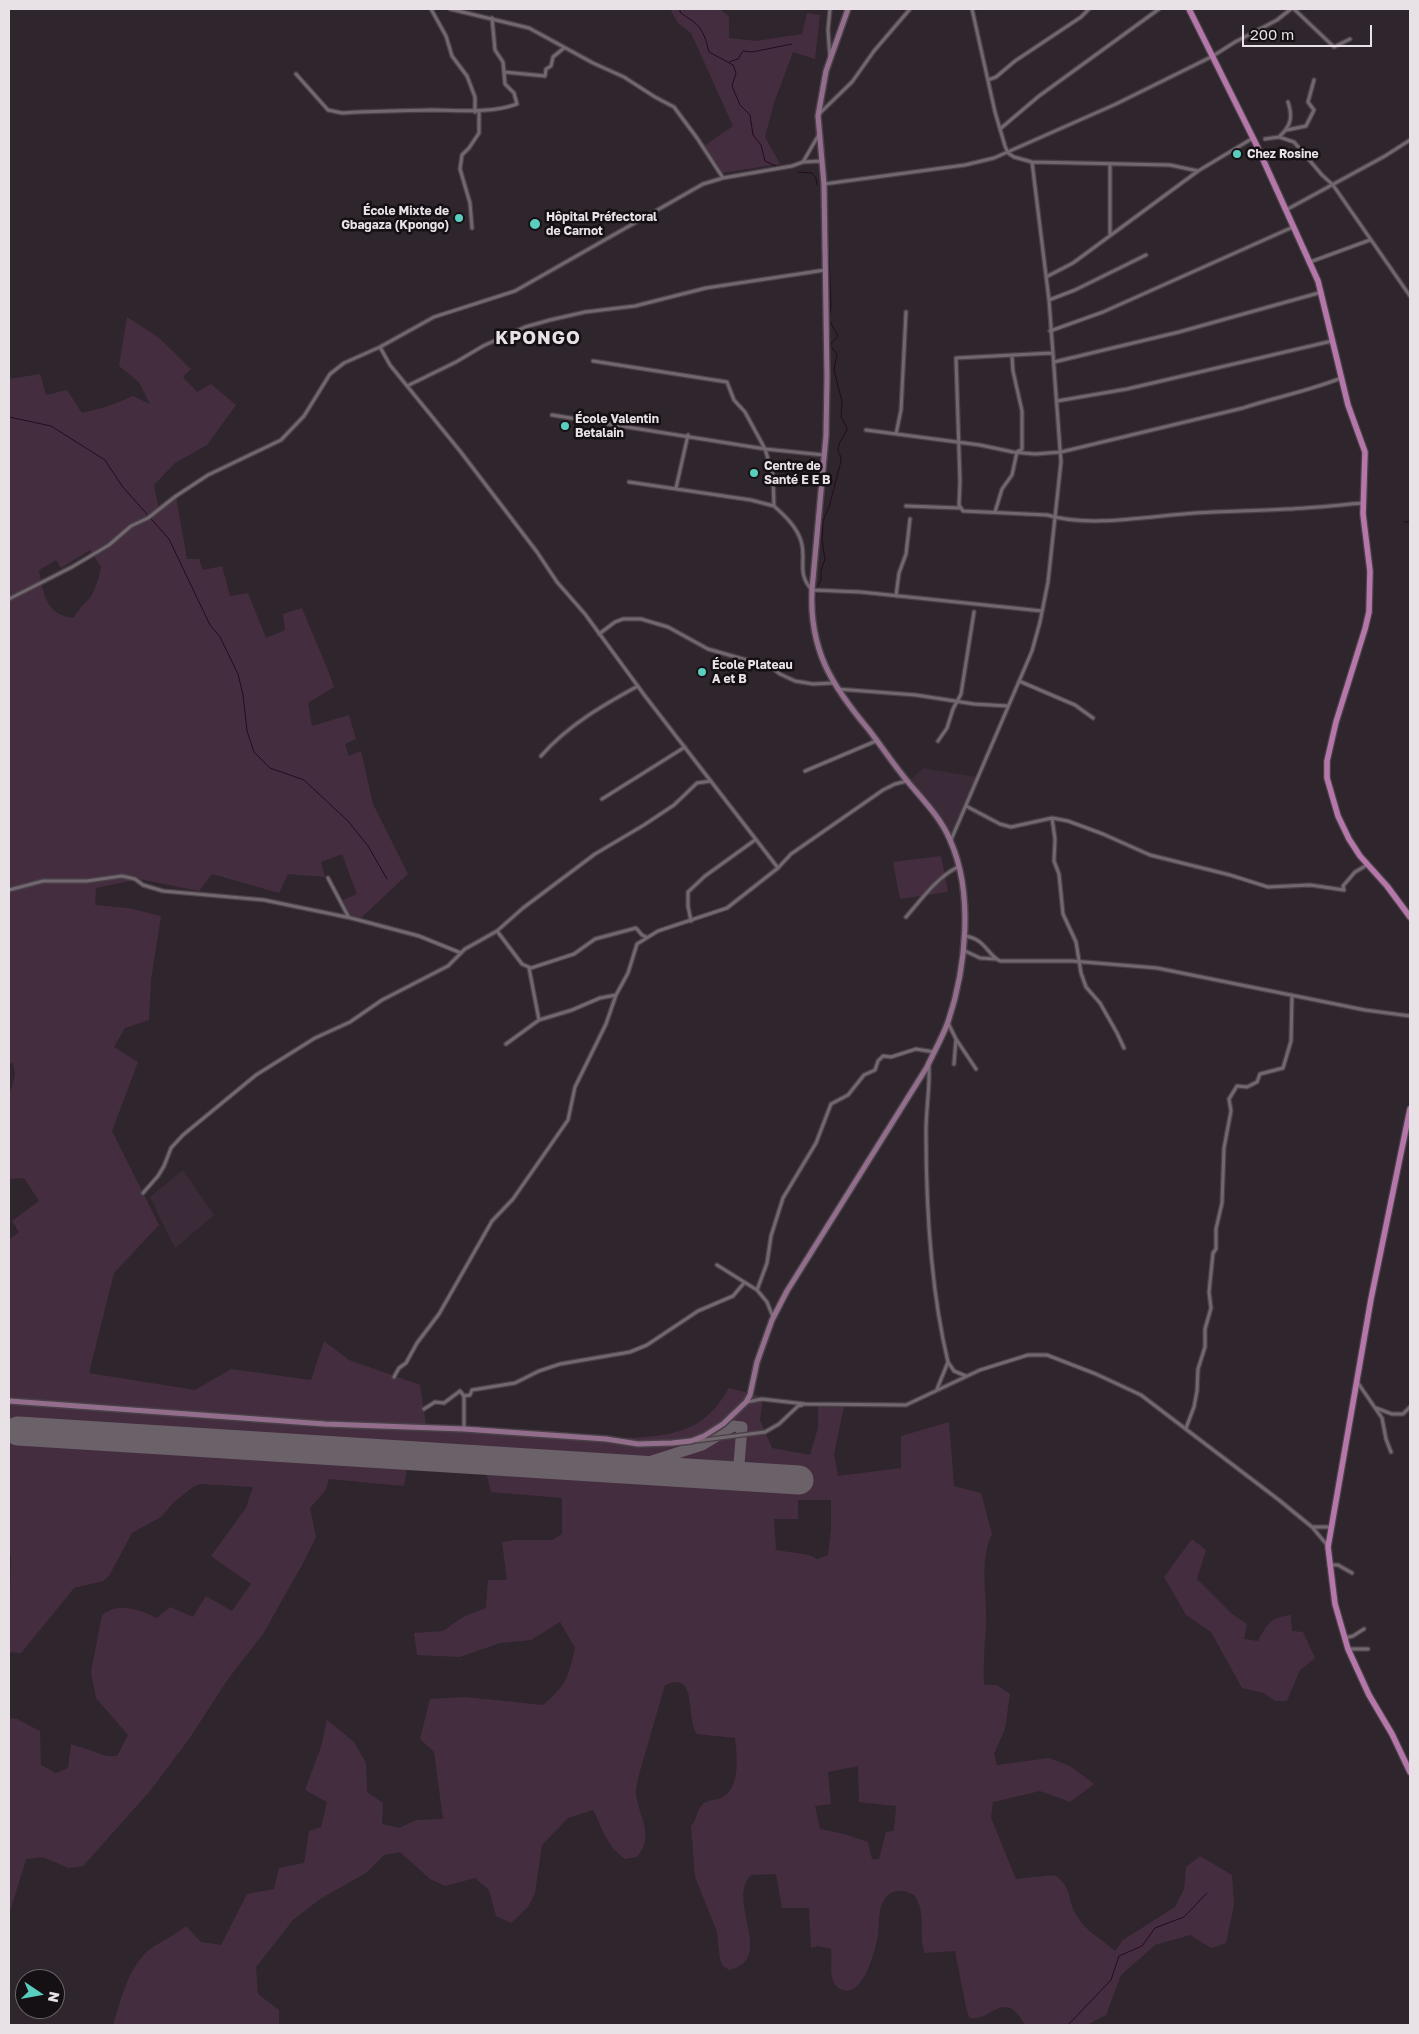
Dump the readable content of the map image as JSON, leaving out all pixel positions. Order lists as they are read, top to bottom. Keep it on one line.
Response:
{"districts":["KPONGO"],"places":["Chez Rosine","École Mixte de Gbagaza (Kpongo)","Hôpital Préfectoral de Carnot","École Valentin Betalain","Centre de Santé E E B","École Plateau A et B"],"scale_bar":"200 m","north":"right"}
